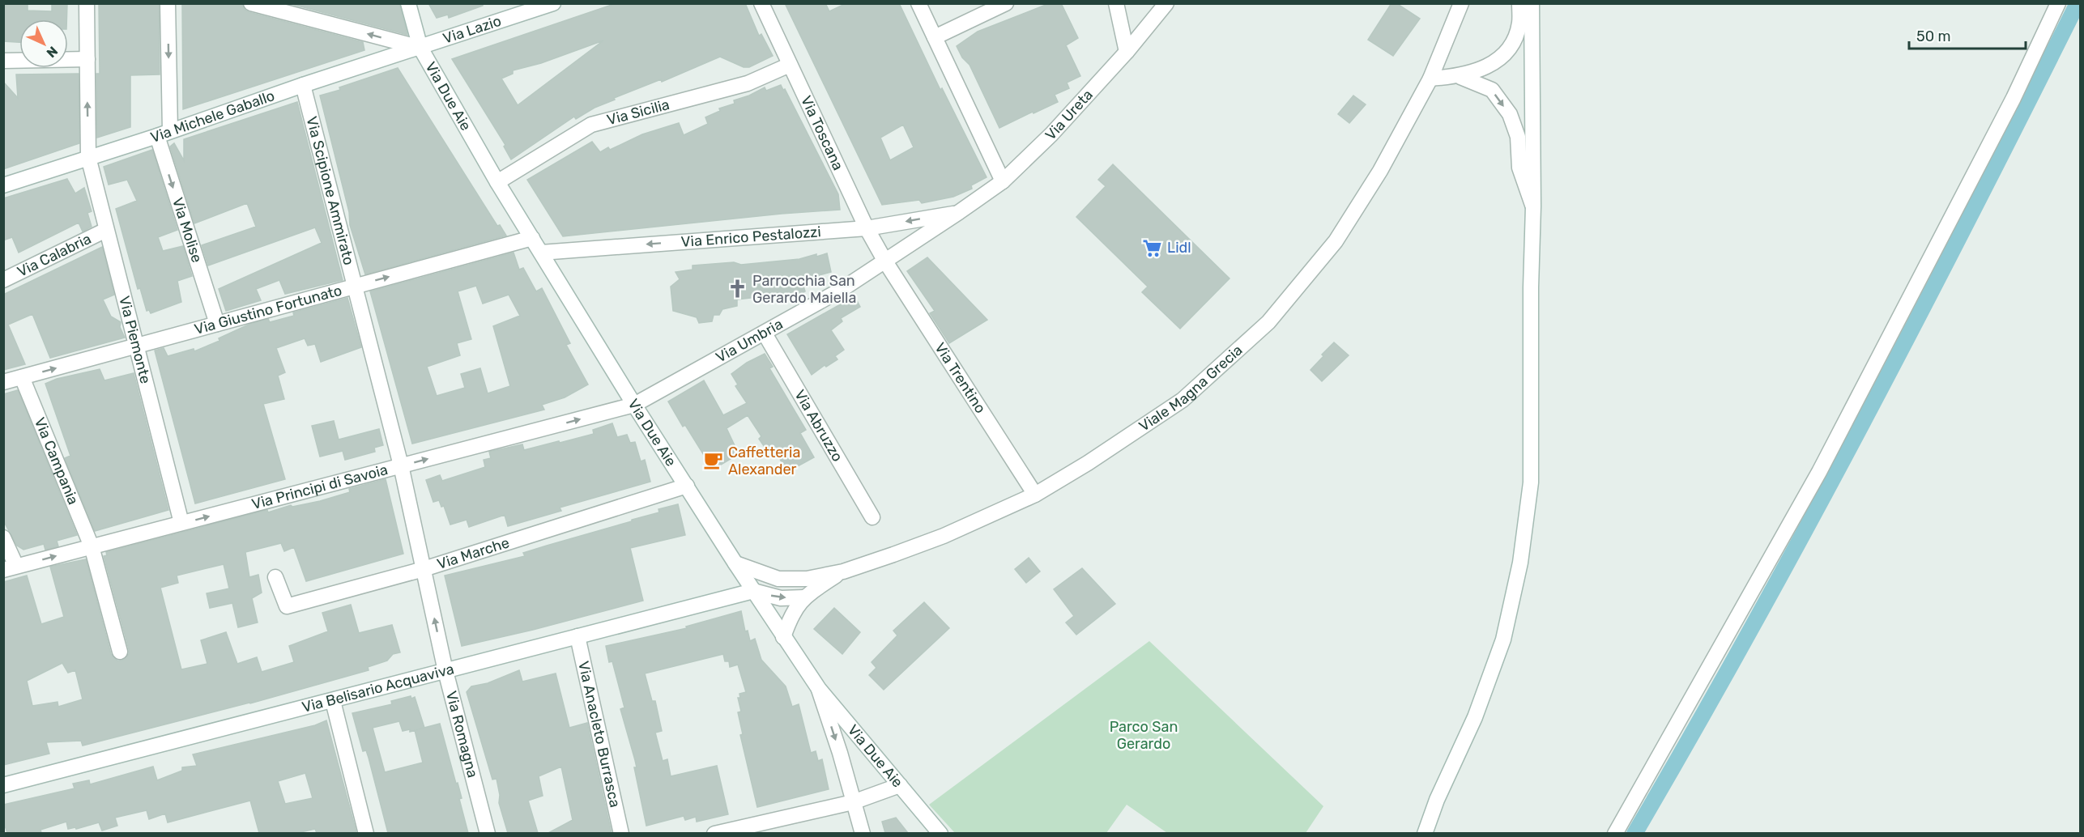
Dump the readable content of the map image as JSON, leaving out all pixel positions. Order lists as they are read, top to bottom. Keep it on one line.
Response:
{"streets":{"street":["Via Lazio","Via Due Aie","Via Sicilia","Via Ureta","Via Michele Gaballo","Via Toscana","Via Scipione Ammirato","Via Molise","Via Enrico Pestalozzi","Via Calabria","Via Giustino Fortunato","Via Piemonte","Via Umbria","Via Trentino","Viale Magna Grecia","Via Abruzzo","Via Campania","Via Principi di Savoia","Via Marche","Via Belisario Acquaviva","Via Romagna","Via Anacleto Burrasca"]},"crossings":[["Via Lazio","Via Due Aie"],["Via Lazio","Via Michele Gaballo"],["Via Due Aie","Via Sicilia"],["Via Due Aie","Via Michele Gaballo"],["Via Due Aie","Via Enrico Pestalozzi"],["Via Due Aie","Via Giustino Fortunato"],["Via Due Aie","Via Umbria"],["Via Due Aie","Viale Magna Grecia"],["Via Due Aie","Via Principi di Savoia"],["Via Due Aie","Via Marche"],["Via Due Aie","Via Belisario Acquaviva"],["Via Sicilia","Via Toscana"],["Via Ureta","Via Enrico Pestalozzi"],["Via Ureta","Via Umbria"],["Via Michele Gaballo","Via Scipione Ammirato"],["Via Michele Gaballo","Via Molise"],["Via Michele Gaballo","Via Piemonte"],["Via Toscana","Via Enrico Pestalozzi"],["Via Toscana","Via Umbria"],["Via Toscana","Via Trentino"],["Via Scipione Ammirato","Via Giustino Fortunato"],["Via Scipione Ammirato","Via Principi di Savoia"],["Via Scipione Ammirato","Via Romagna"],["Via Molise","Via Giustino Fortunato"],["Via Enrico Pestalozzi","Via Umbria"],["Via Calabria","Via Piemonte"],["Via Giustino Fortunato","Via Piemonte"],["Via Giustino Fortunato","Via Campania"],["Via Piemonte","Via Principi di Savoia"],["Via Umbria","Via Trentino"],["Via Umbria","Via Abruzzo"],["Via Umbria","Via Principi di Savoia"],["Via Trentino","Viale Magna Grecia"],["Viale Magna Grecia","Via Belisario Acquaviva"],["Via Campania","Via Principi di Savoia"],["Via Principi di Savoia","Via Romagna"],["Via Marche","Via Romagna"],["Via Belisario Acquaviva","Via Romagna"],["Via Belisario Acquaviva","Via Anacleto Burrasca"]],"one_way":["Via Molise","Via Enrico Pestalozzi","Via Giustino Fortunato","Via Principi di Savoia"],"parks":["Parco San Gerardo"],"places":{"supermarket":["Lidl"],"church":["Parrocchia San Gerardo Maiella"],"cafe":["Caffetteria Alexander"]},"scale_bar":"50 m","north":"bottom right"}
